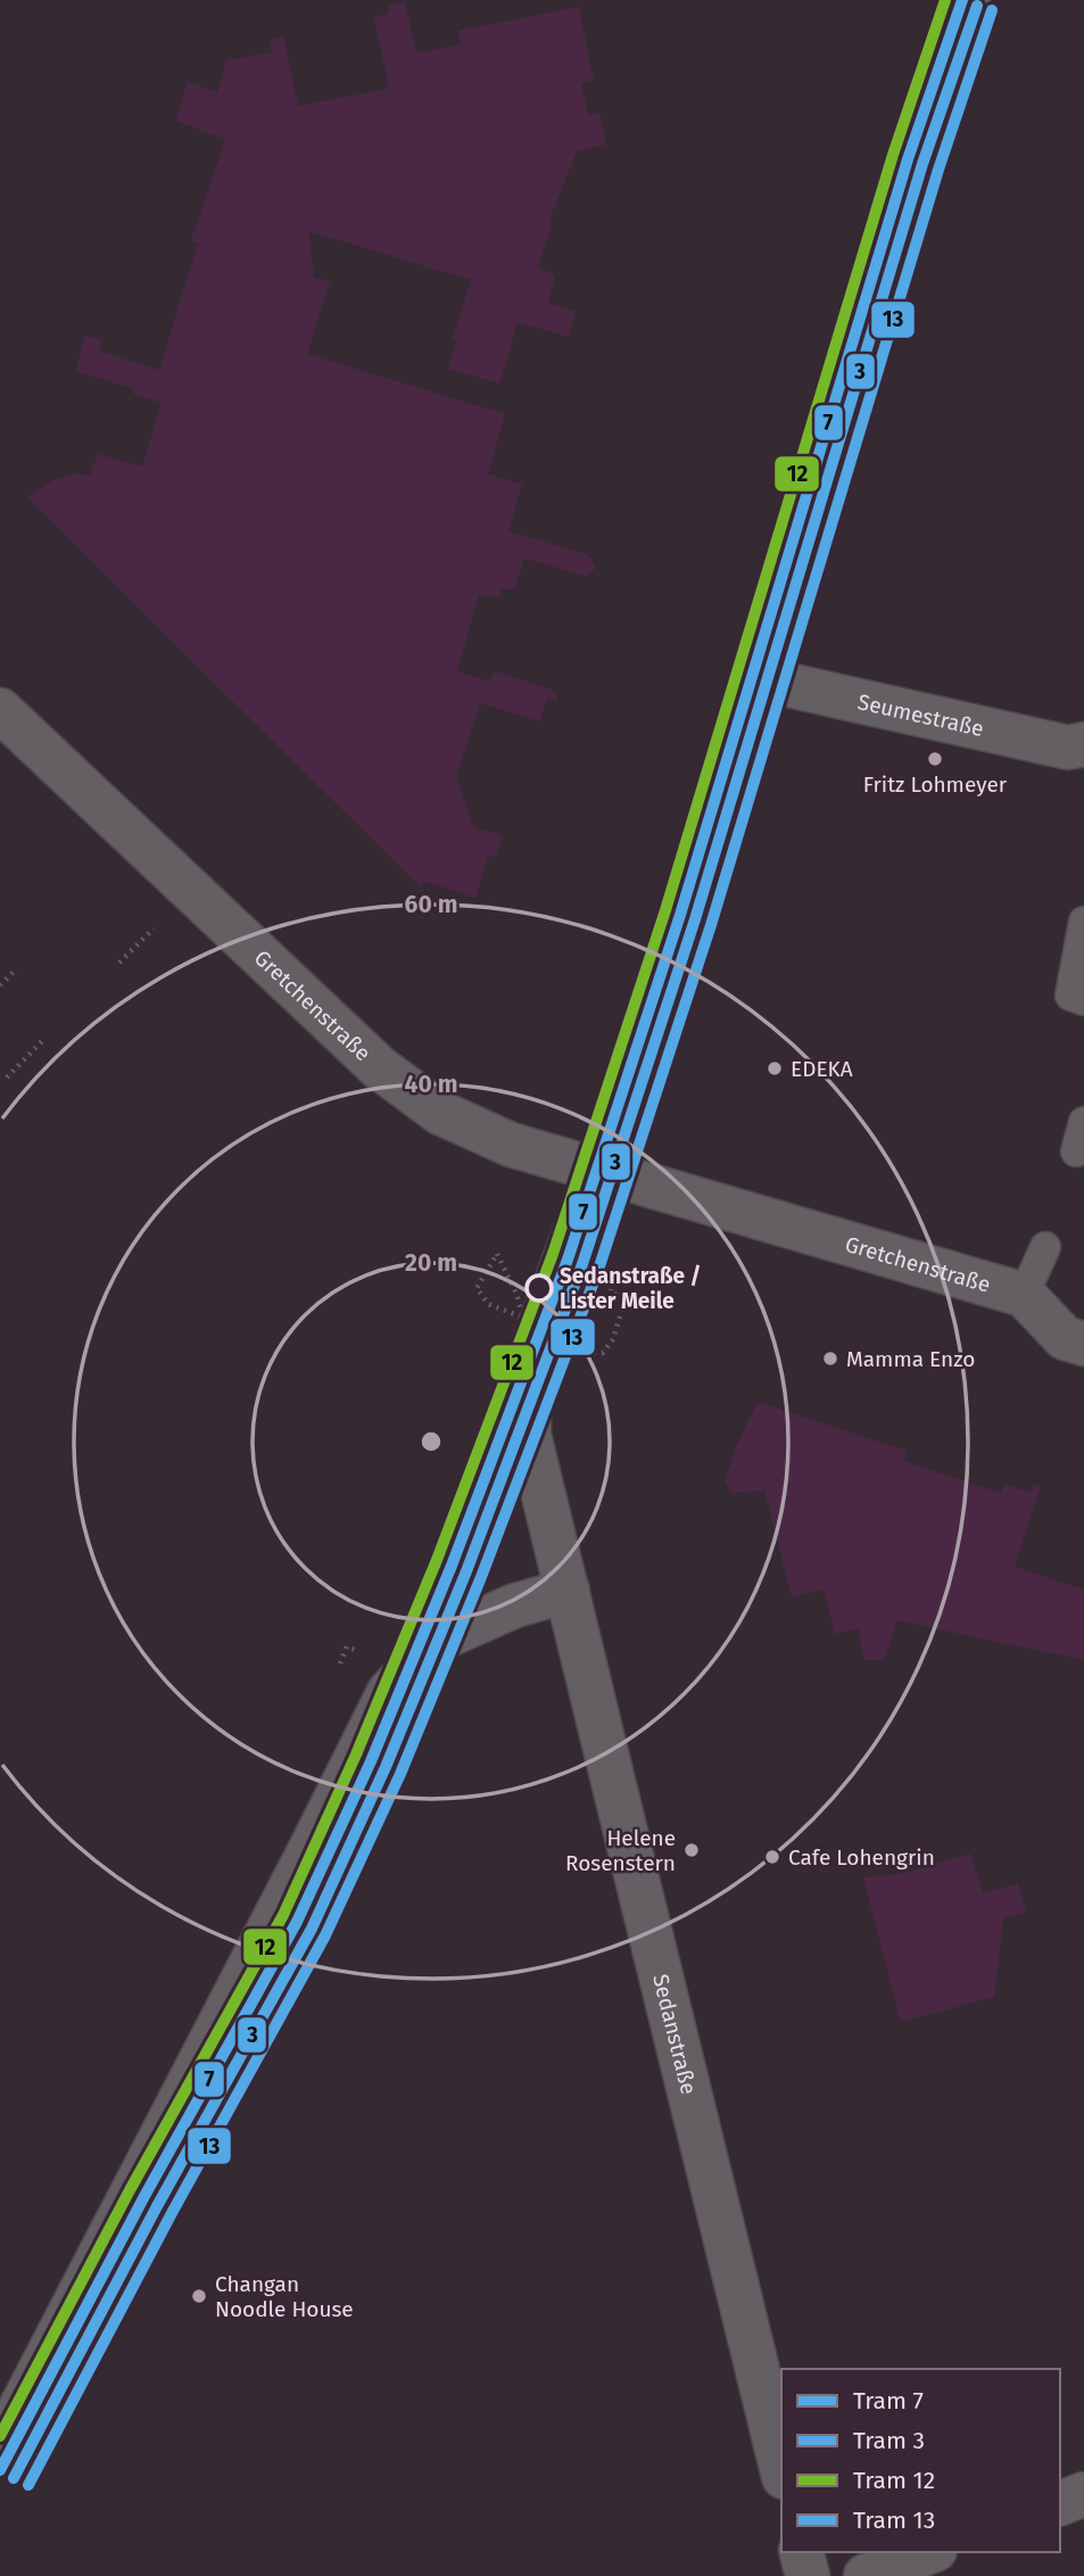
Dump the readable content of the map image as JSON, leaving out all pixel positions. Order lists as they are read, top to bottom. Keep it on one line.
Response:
{"streets":{"street":["Seumestraße","Gretchenstraße","Sedanstraße"]},"crossings":[["Seumestraße","Sedanstraße"],["Gretchenstraße","Sedanstraße"]],"places":["Fritz Lohmeyer","EDEKA","Sedanstraße / Lister Meile","Mamma Enzo","Helene Rosenstern","Cafe Lohengrin","Changan Noodle House"],"lines":["tram line 7","tram line 12","tram line 3","tram line 13"],"legend":["Tram 7","Tram 3","Tram 12","Tram 13"],"rings":["60 m","40 m","20 m"]}
